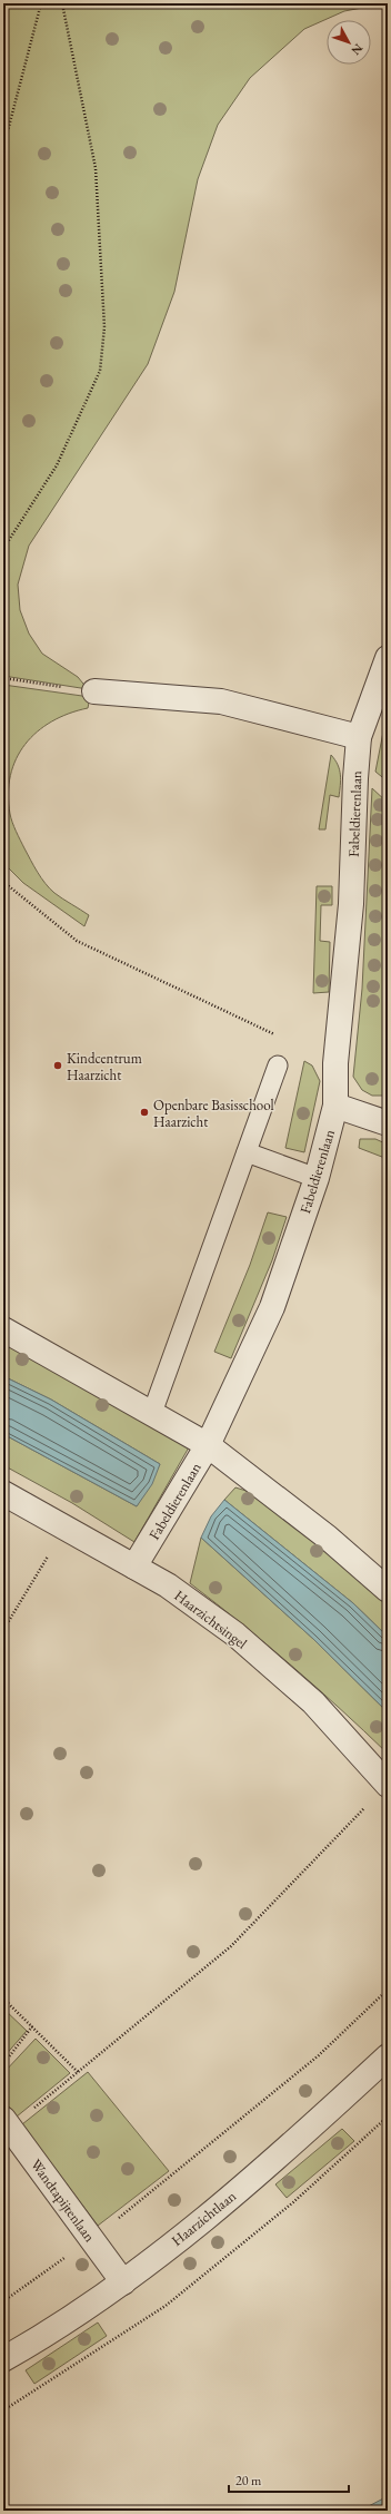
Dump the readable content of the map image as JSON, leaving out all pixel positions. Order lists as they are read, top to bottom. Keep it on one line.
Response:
{"streets":{"street":["Fabeldierenlaan","Haarzichtsingel","Wandtapijtenlaan","Haarzichtlaan"]},"crossings":[["Fabeldierenlaan","Haarzichtsingel"],["Wandtapijtenlaan","Haarzichtlaan"]],"places":["Kindcentrum Haarzicht","Openbare Basisschool Haarzicht"],"scale_bar":"20 m","north":"bottom right"}
